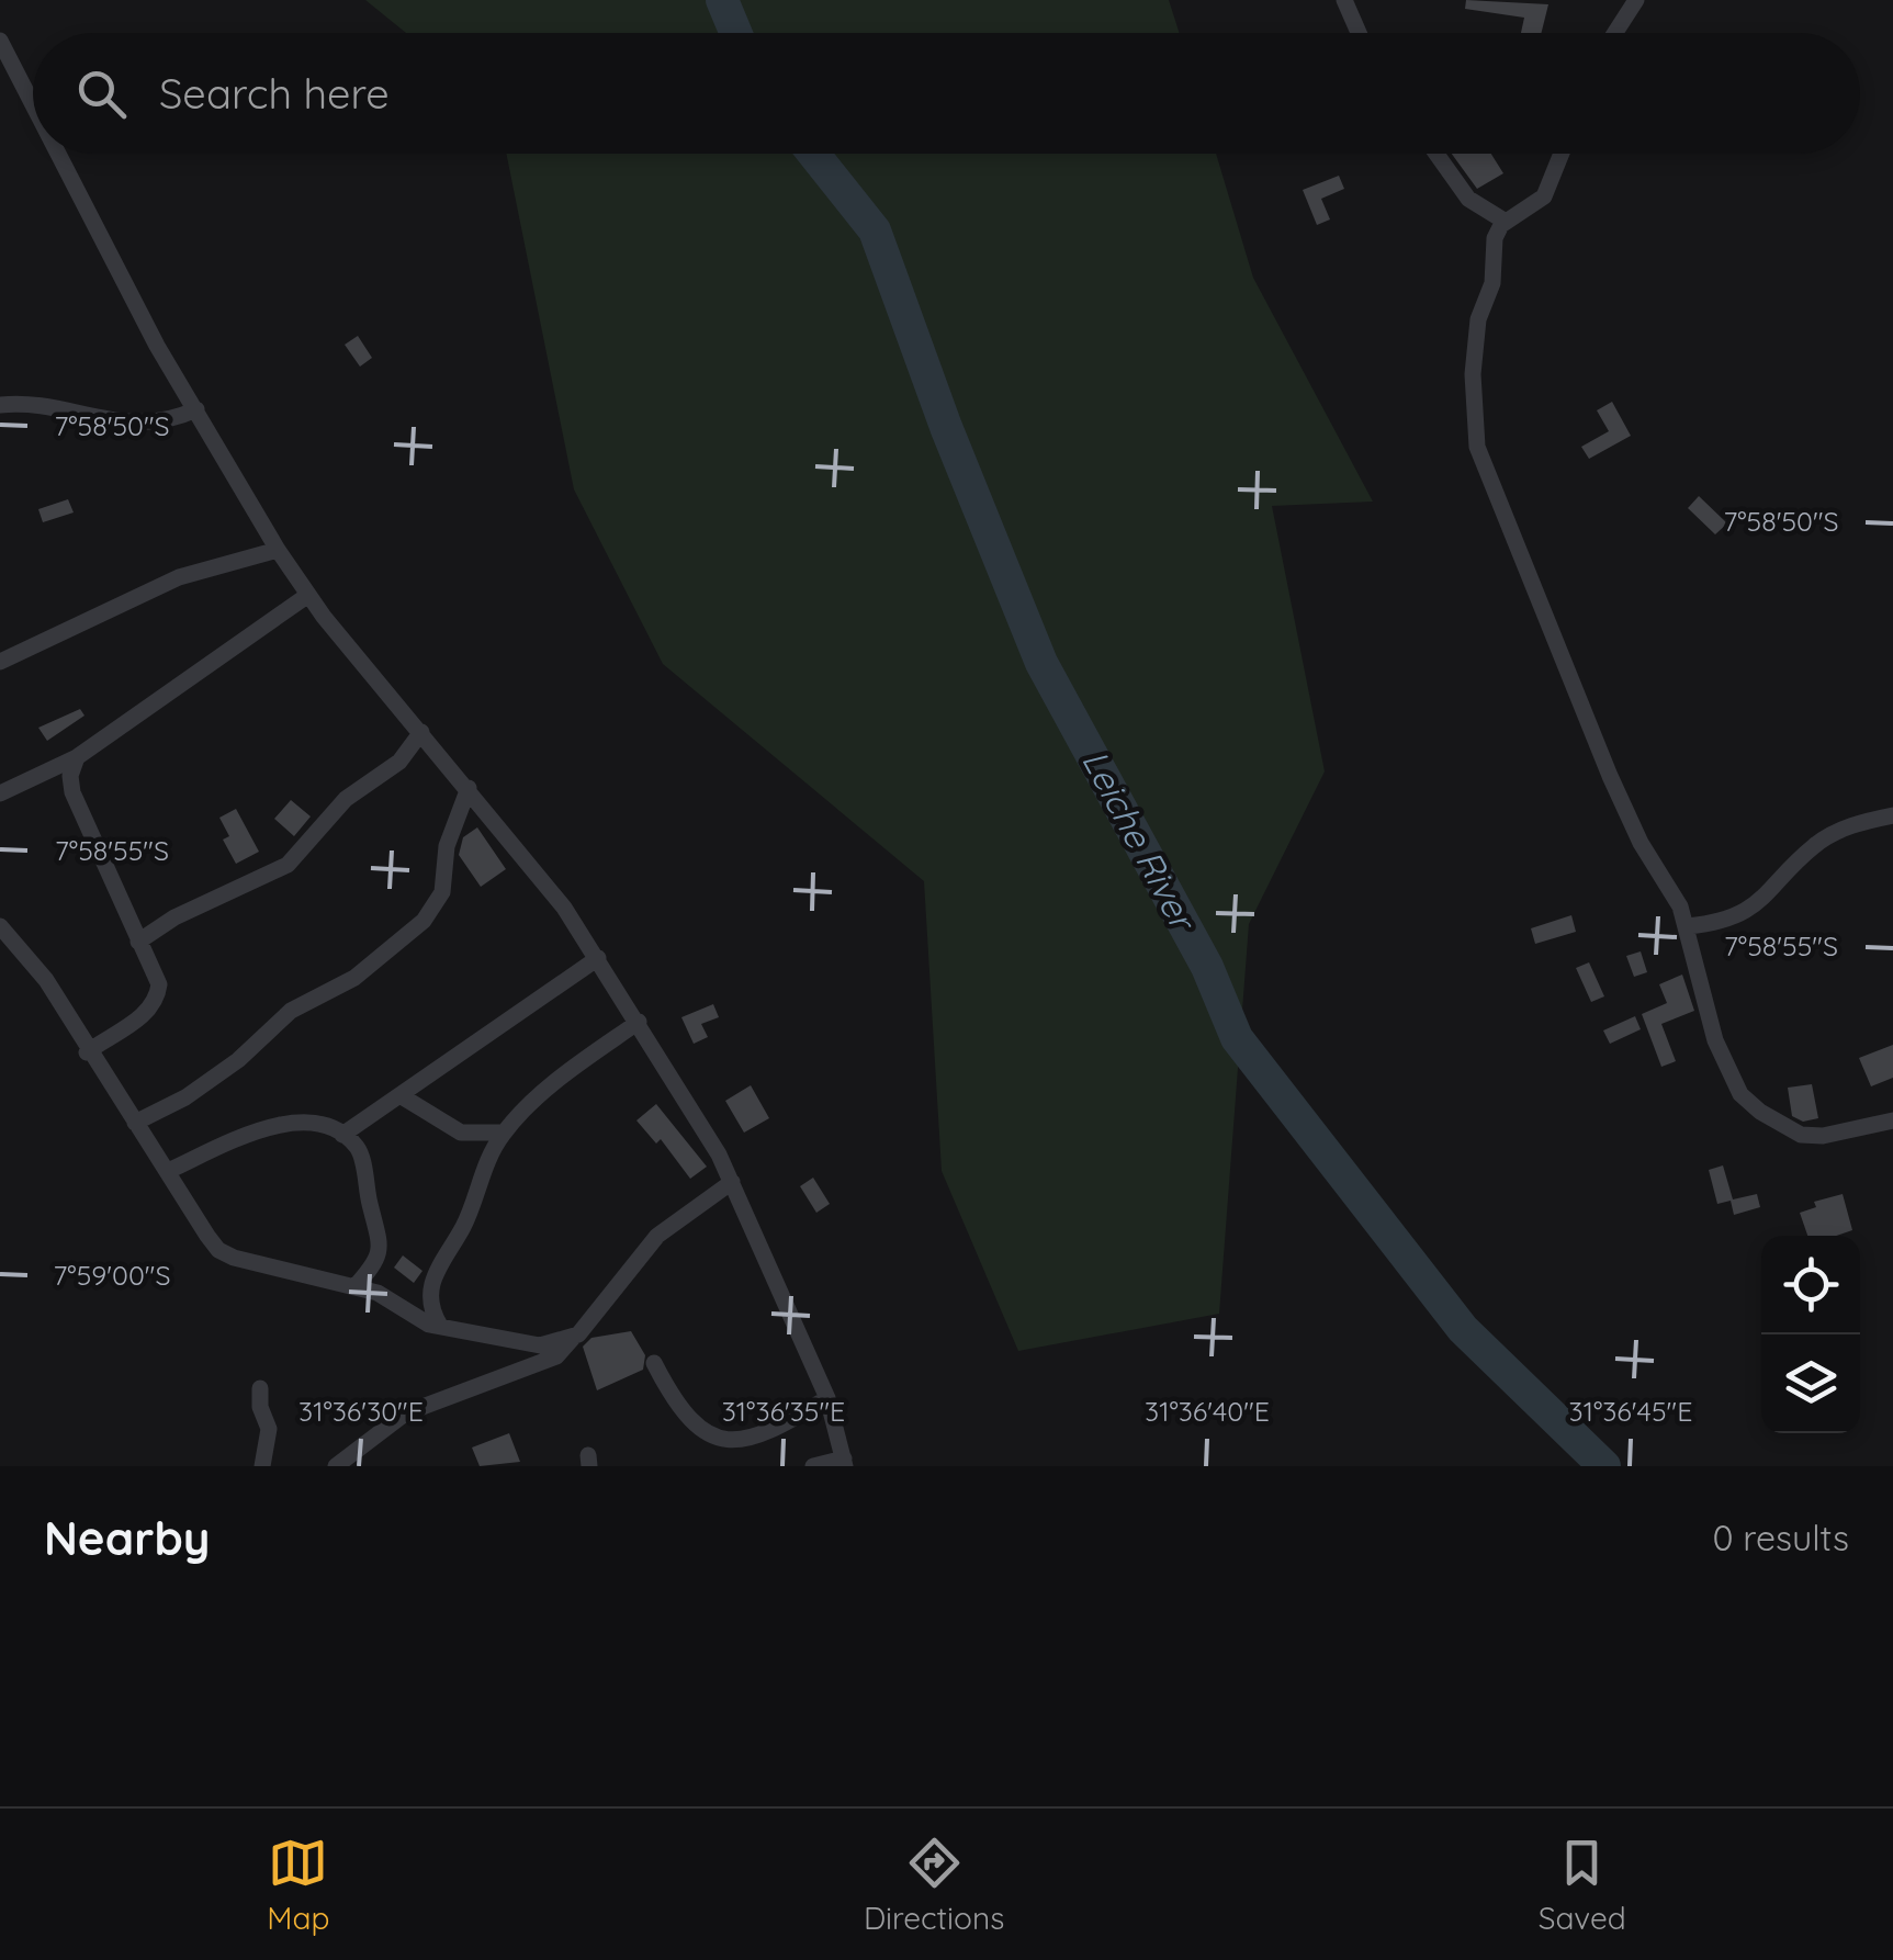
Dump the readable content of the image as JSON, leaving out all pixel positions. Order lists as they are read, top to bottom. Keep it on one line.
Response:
{"water":["Leiche River"],"page":{"search":"Search here","heading":["Nearby","0 results"],"nav":["Map","Directions","Saved"]},"coordinates":["7°58'50\"S","7°58'55\"S","7°59'00\"S","31°36'30\"E","31°36'35\"E","31°36'40\"E","31°36'45\"E"]}
